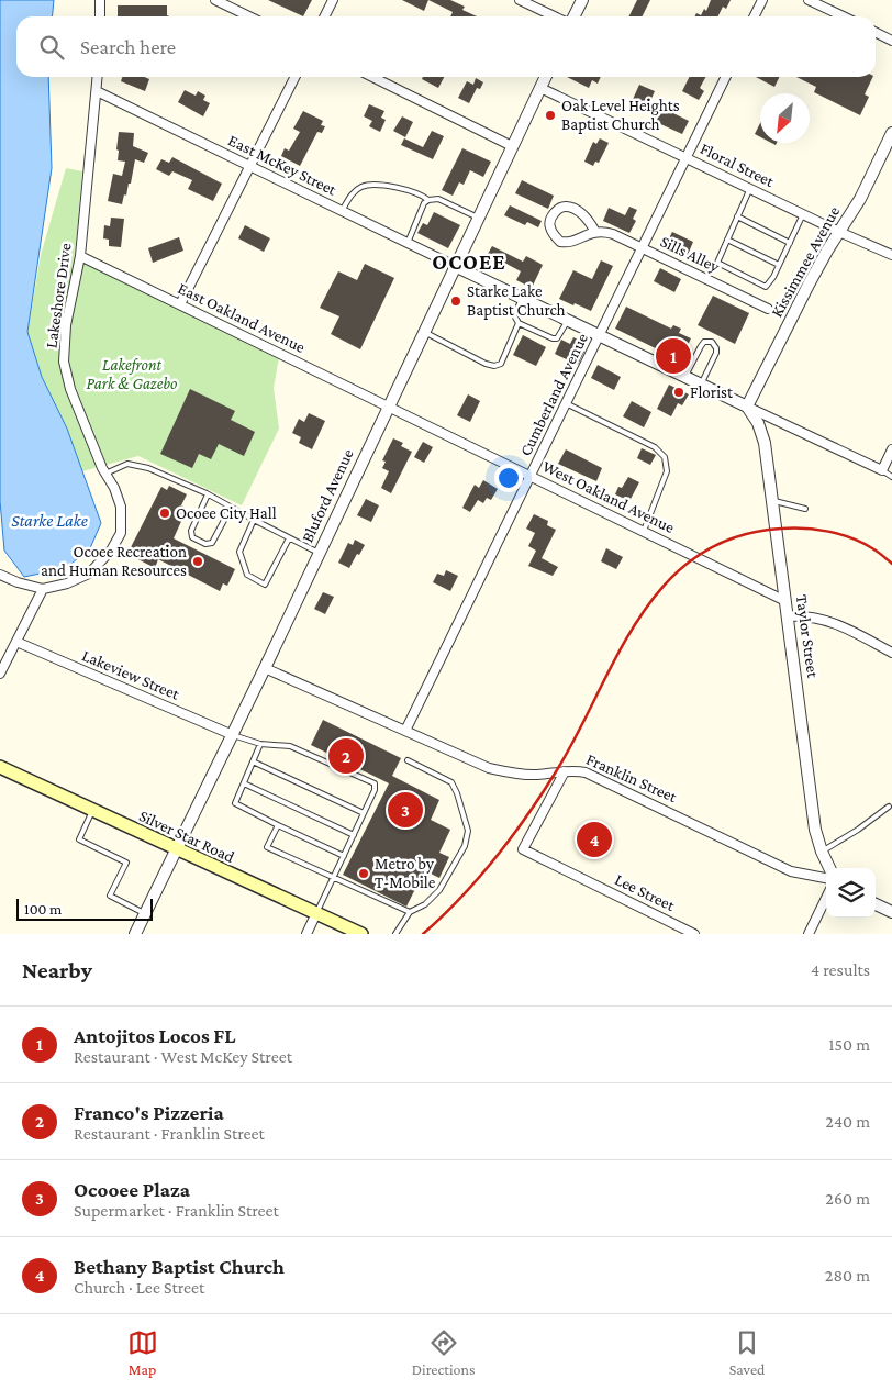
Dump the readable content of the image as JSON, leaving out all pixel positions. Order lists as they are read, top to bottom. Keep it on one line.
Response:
{"streets":{"main road":["Silver Star Road"],"street":["East McKey Street","Floral Street","Sills Alley","Kissimmee Avenue","Lakeshore Drive","East Oakland Avenue","Cumberland Avenue","Bluford Avenue","West Oakland Avenue","Taylor Street","Lakeview Street","Franklin Street","Lee Street"]},"crossings":[["East McKey Street","Lakeshore Drive"],["East McKey Street","Bluford Avenue"],["Floral Street","Kissimmee Avenue"],["Floral Street","Cumberland Avenue"],["Floral Street","Bluford Avenue"],["Sills Alley","Cumberland Avenue"],["Kissimmee Avenue","Taylor Street"],["Lakeshore Drive","East Oakland Avenue"],["East Oakland Avenue","Bluford Avenue"],["East Oakland Avenue","West Oakland Avenue"],["Cumberland Avenue","West Oakland Avenue"],["Cumberland Avenue","Franklin Street"],["Bluford Avenue","West Oakland Avenue"],["Bluford Avenue","Lakeview Street"],["Bluford Avenue","Franklin Street"],["Bluford Avenue","Silver Star Road"],["West Oakland Avenue","Taylor Street"],["Franklin Street","Lee Street"]],"districts":["OCOEE"],"water":["Starke Lake"],"parks":["Lakefront Park & Gazebo"],"places":["Oak Level Heights Baptist Church","Starke Lake Baptist Church","Florist","Ocoee City Hall","Ocoee Recreation and Human Resources","Metro by T-Mobile"],"scale_bar":"100 m","north":"bottom left","page":{"search":"Search here","pins":["1","2","3","4"],"scale":"100 m","heading":["Nearby","4 results"],"list":[{"mark":"1","name":"Antojitos Locos FL","note":"Restaurant · West McKey Street","value":"150 m"},{"mark":"2","name":"Franco's Pizzeria","note":"Restaurant · Franklin Street","value":"240 m"},{"mark":"3","name":"Ocooee Plaza","note":"Supermarket · Franklin Street","value":"260 m"},{"mark":"4","name":"Bethany Baptist Church","note":"Church · Lee Street","value":"280 m"}],"nav":["Map","Directions","Saved"]}}
